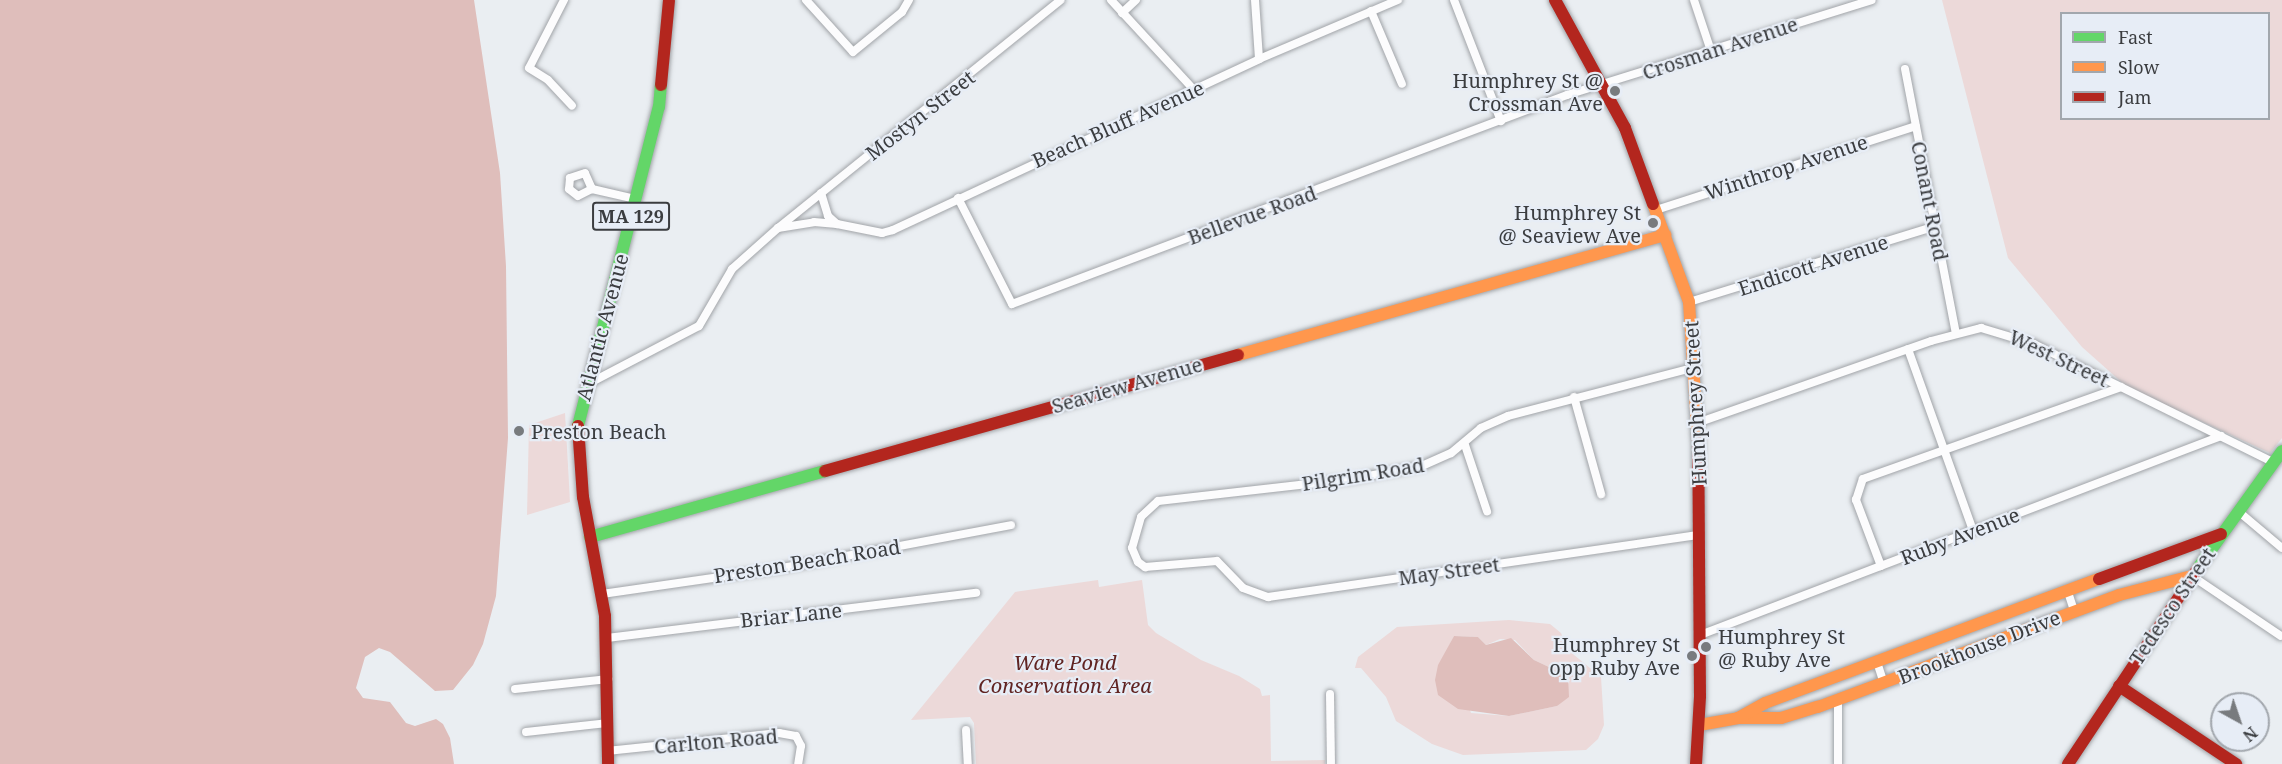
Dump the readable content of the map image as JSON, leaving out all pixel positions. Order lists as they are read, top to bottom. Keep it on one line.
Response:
{"streets":{"main road":["MA 129","Atlantic Avenue","Seaview Avenue","Humphrey Street","Tedesco Street","Brookhouse Drive"],"street":["Crosman Avenue","Mostyn Street","Beach Bluff Avenue","Winthrop Avenue","Conant Road","Bellevue Road","Endicott Avenue","West Street","Pilgrim Road","Ruby Avenue","Preston Beach Road","May Street","Briar Lane","Carlton Road"]},"crossings":[["Crosman Avenue","Bellevue Road"],["Crosman Avenue","Humphrey Street"],["Mostyn Street","Beach Bluff Avenue"],["Beach Bluff Avenue","Bellevue Road"],["Winthrop Avenue","Conant Road"],["Winthrop Avenue","Humphrey Street"],["Conant Road","Endicott Avenue"],["Conant Road","West Street"],["Bellevue Road","Humphrey Street"],["Endicott Avenue","Humphrey Street"],["Atlantic Avenue","Seaview Avenue"],["Atlantic Avenue","Preston Beach Road"],["Atlantic Avenue","Briar Lane"],["Atlantic Avenue","Carlton Road"],["West Street","Humphrey Street"],["West Street","Ruby Avenue"],["West Street","Tedesco Street"],["Seaview Avenue","Humphrey Street"],["Humphrey Street","Pilgrim Road"],["Humphrey Street","Ruby Avenue"],["Humphrey Street","May Street"],["Humphrey Street","Brookhouse Drive"],["Pilgrim Road","May Street"],["Tedesco Street","Brookhouse Drive"]],"parks":["Ware Pond Conservation Area"],"places":["Humphrey St @ Crossman Ave","Humphrey St @ Seaview Ave","Preston Beach","Humphrey St @ Ruby Ave","Humphrey St opp Ruby Ave"],"legend":["Fast","Slow","Jam"],"north":"bottom right"}
